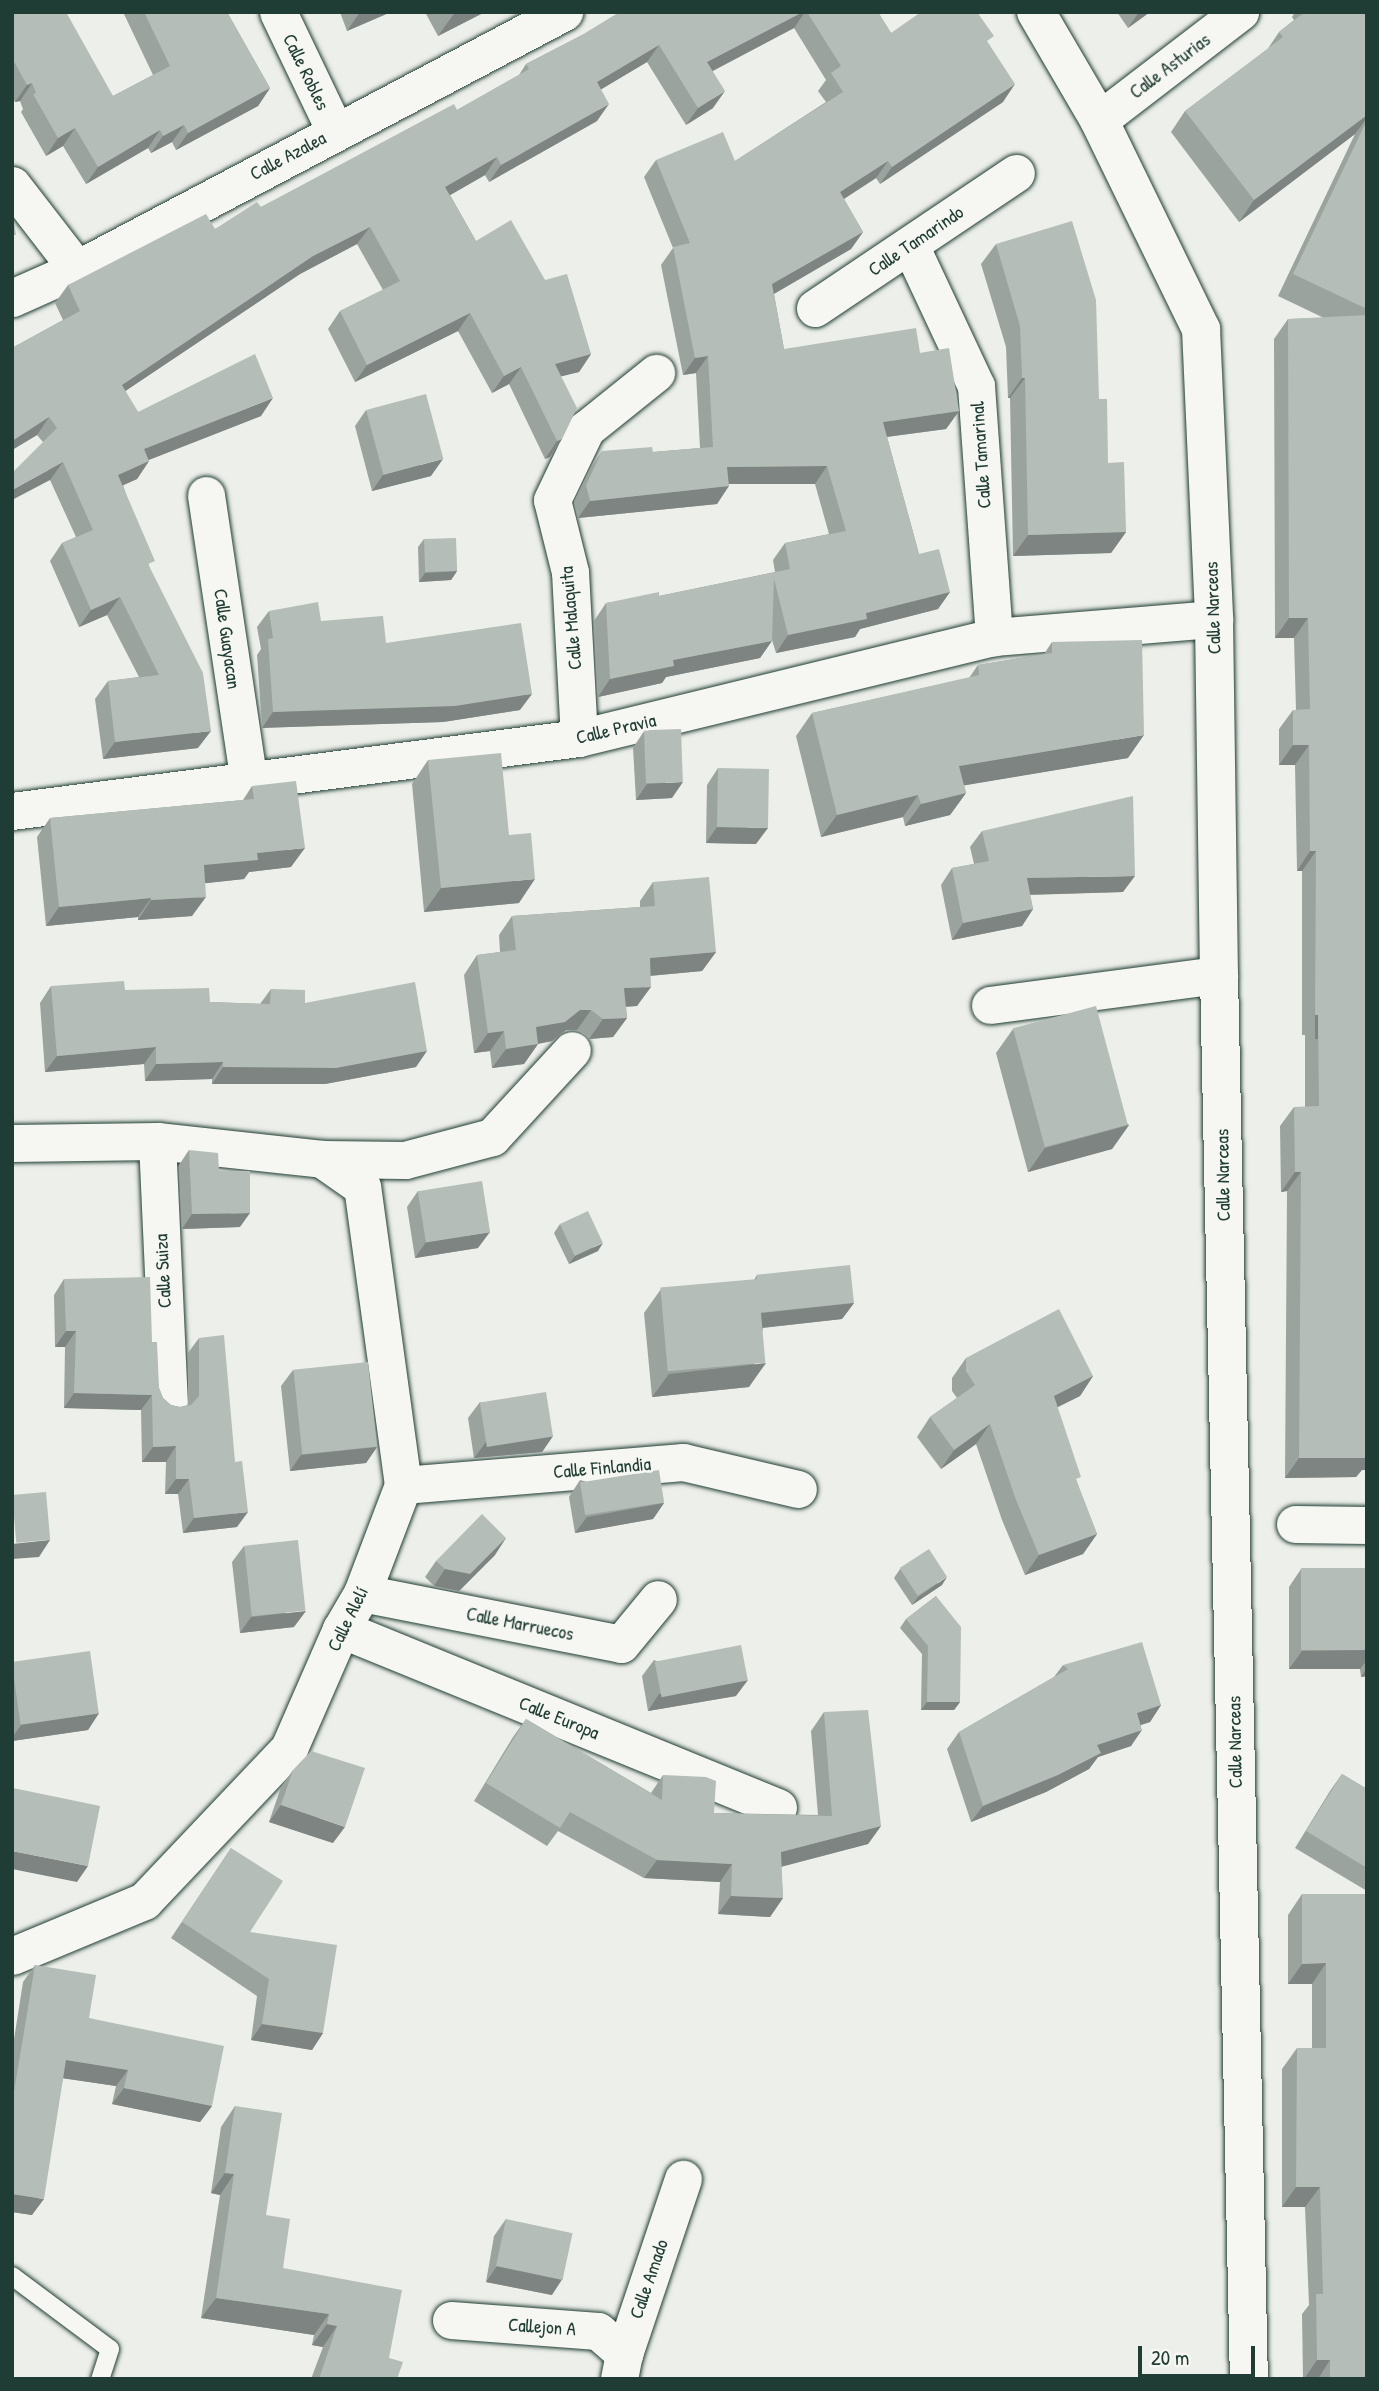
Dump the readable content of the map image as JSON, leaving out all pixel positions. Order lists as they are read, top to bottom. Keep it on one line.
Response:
{"streets":{"street":["Calle Asturias","Calle Robles","Calle Azalea","Calle Tamarindo","Calle Tamarinal","Calle Narceas","Calle Malaquita","Calle Guayacan","Calle Pravia","Calle Suiza","Calle Finlandia","Calle Alelí","Calle Marruecos","Calle Europa","Calle Amado","Callejon A"]},"crossings":[["Calle Asturias","Calle Narceas"],["Calle Robles","Calle Azalea"],["Calle Tamarindo","Calle Tamarinal"],["Calle Tamarinal","Calle Pravia"],["Calle Narceas","Calle Pravia"],["Calle Malaquita","Calle Pravia"],["Calle Guayacan","Calle Pravia"],["Calle Suiza","Calle Alelí"],["Calle Finlandia","Calle Alelí"],["Calle Alelí","Calle Marruecos"],["Calle Alelí","Calle Europa"],["Calle Amado","Callejon A"]],"scale_bar":"20 m"}
